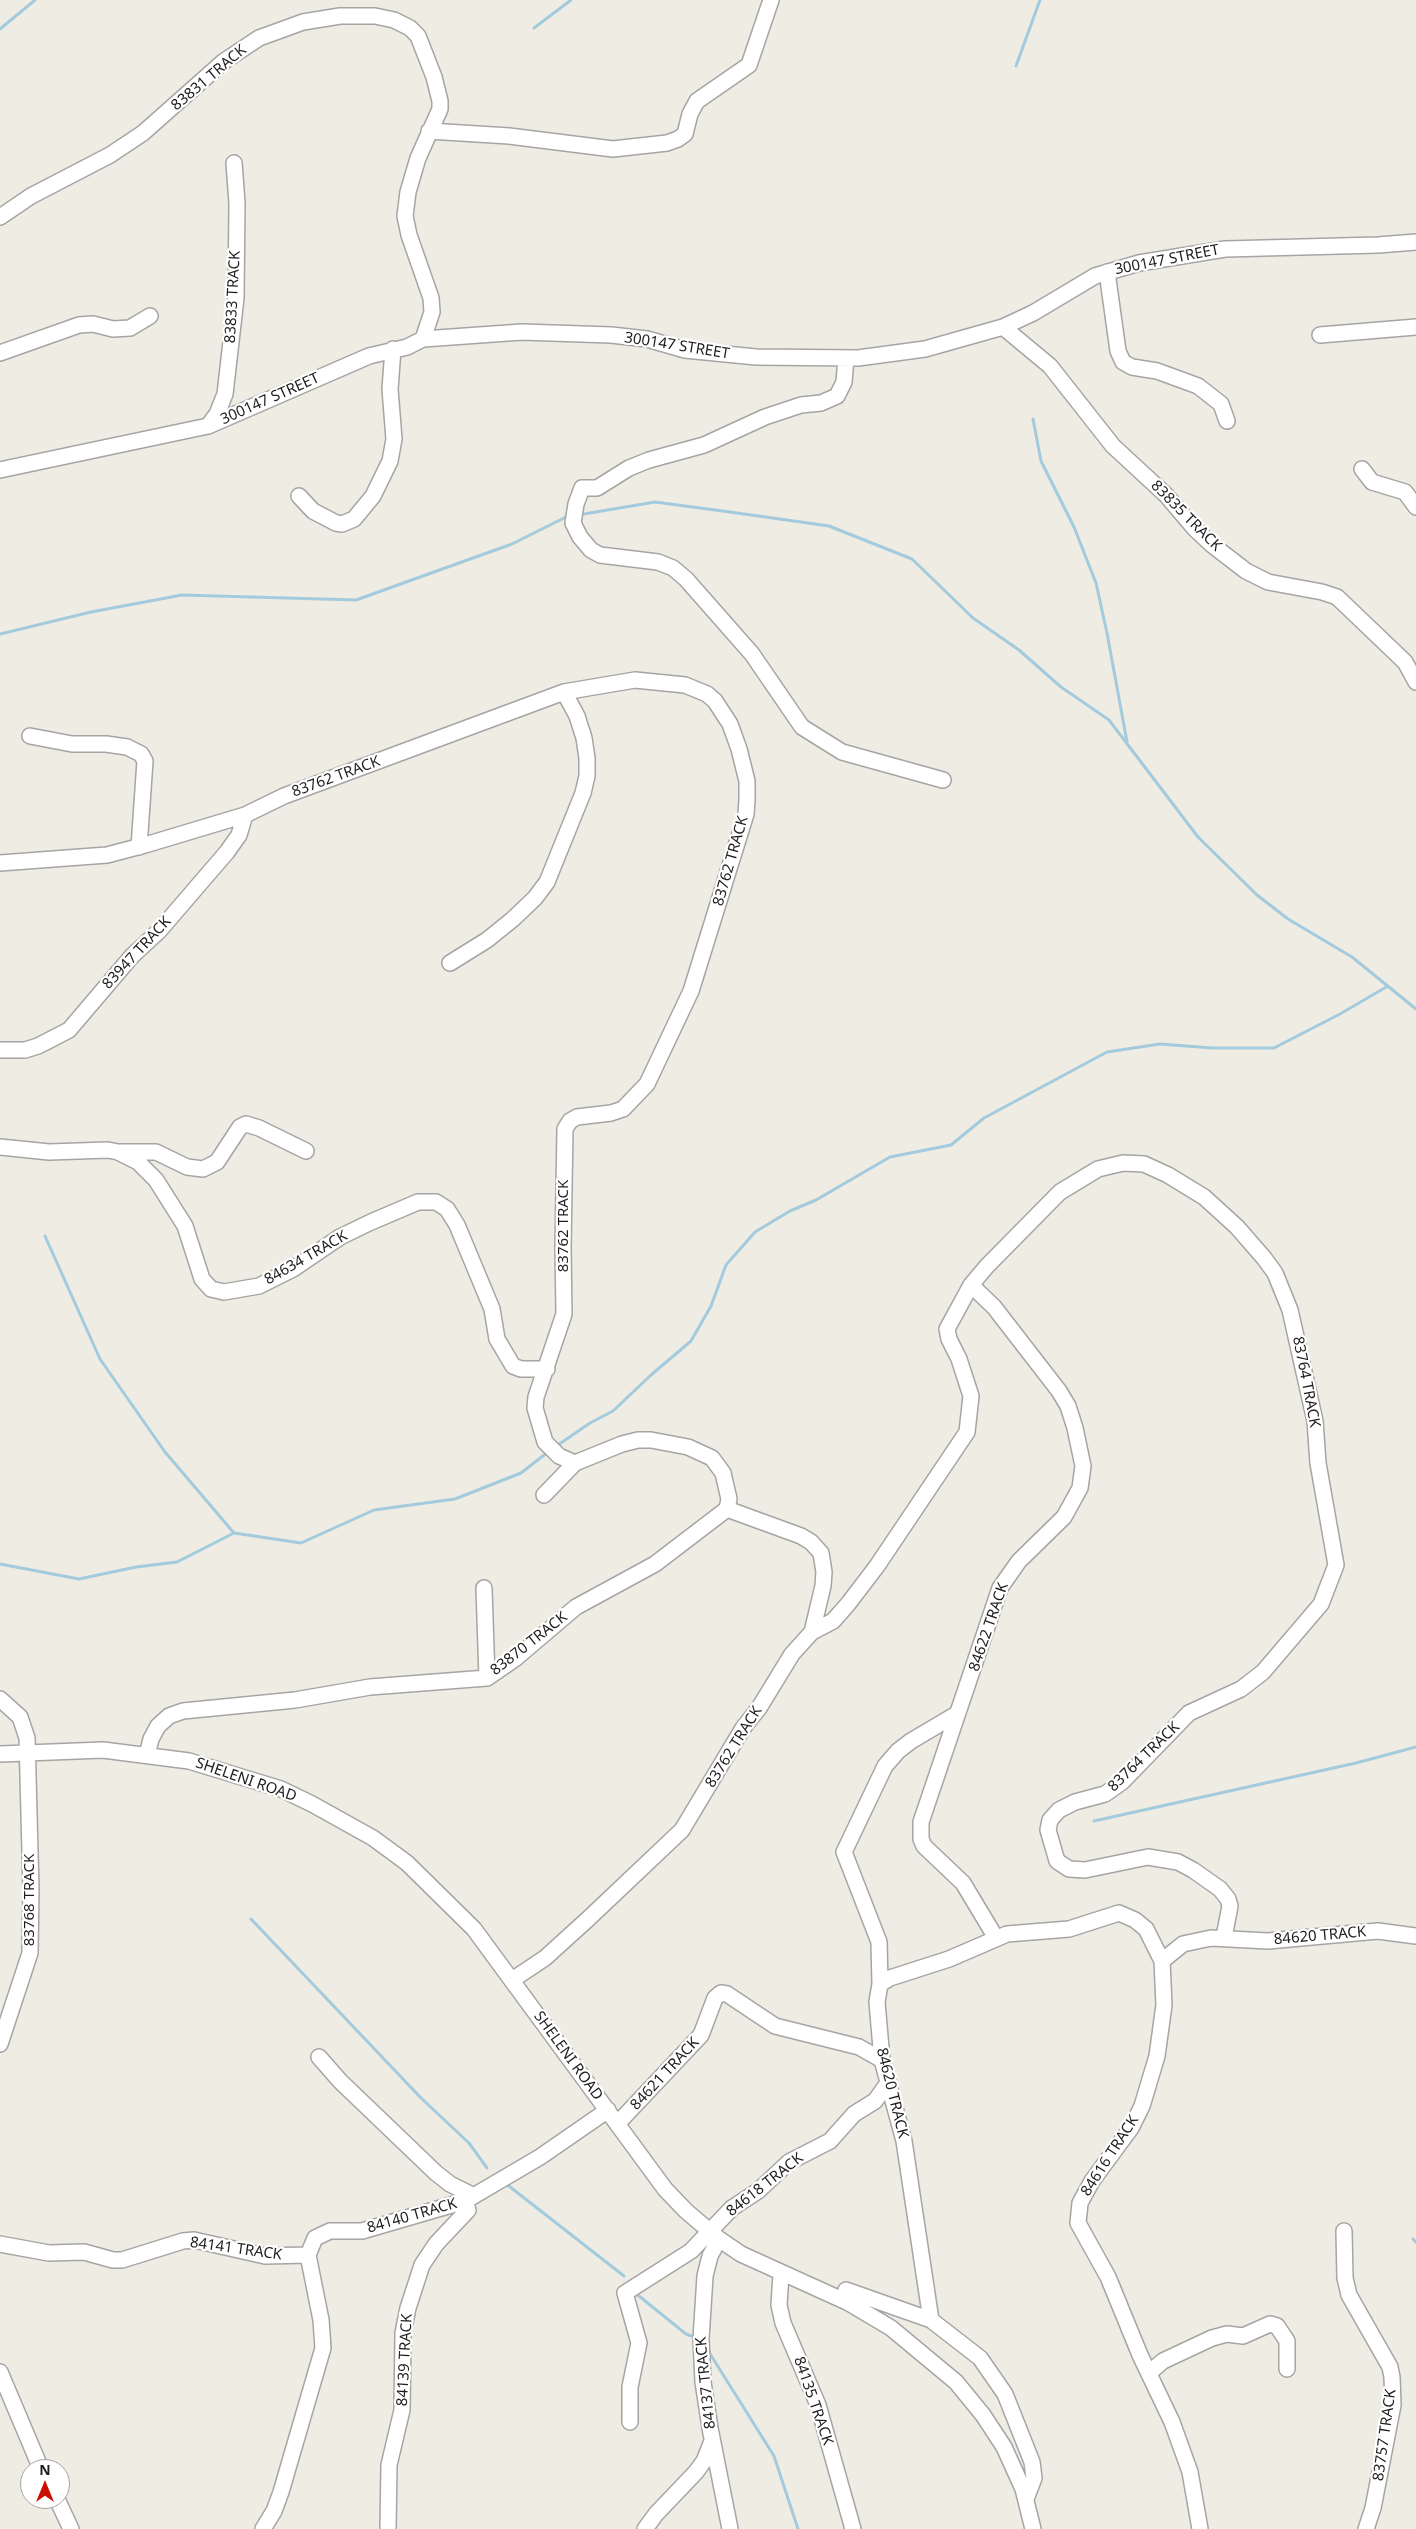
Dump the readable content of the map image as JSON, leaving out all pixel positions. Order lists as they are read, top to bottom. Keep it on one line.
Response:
{"streets":{"street":["83831 TRACK","300147 STREET","83833 TRACK","83835 TRACK","83762 TRACK","83947 TRACK","84634 TRACK","83764 TRACK","84622 TRACK","83870 TRACK","SHELENI ROAD","83768 TRACK","84620 TRACK","84621 TRACK","84616 TRACK","84618 TRACK","84140 TRACK","84141 TRACK","84139 TRACK","84137 TRACK","84135 TRACK","83757 TRACK"]},"crossings":[["83831 TRACK","300147 STREET"],["300147 STREET","83833 TRACK"],["300147 STREET","83835 TRACK"],["83762 TRACK","83947 TRACK"],["83762 TRACK","84634 TRACK"],["83762 TRACK","83764 TRACK"],["83762 TRACK","83870 TRACK"],["83762 TRACK","SHELENI ROAD"],["83764 TRACK","84622 TRACK"],["83764 TRACK","84620 TRACK"],["84622 TRACK","84620 TRACK"],["84622 TRACK","84616 TRACK"],["83870 TRACK","SHELENI ROAD"],["SHELENI ROAD","83768 TRACK"],["SHELENI ROAD","84621 TRACK"],["SHELENI ROAD","84618 TRACK"],["SHELENI ROAD","84140 TRACK"],["SHELENI ROAD","84137 TRACK"],["SHELENI ROAD","84135 TRACK"],["84620 TRACK","84621 TRACK"],["84620 TRACK","84618 TRACK"],["84618 TRACK","84137 TRACK"],["84140 TRACK","84141 TRACK"],["84140 TRACK","84139 TRACK"]],"north":"top"}
